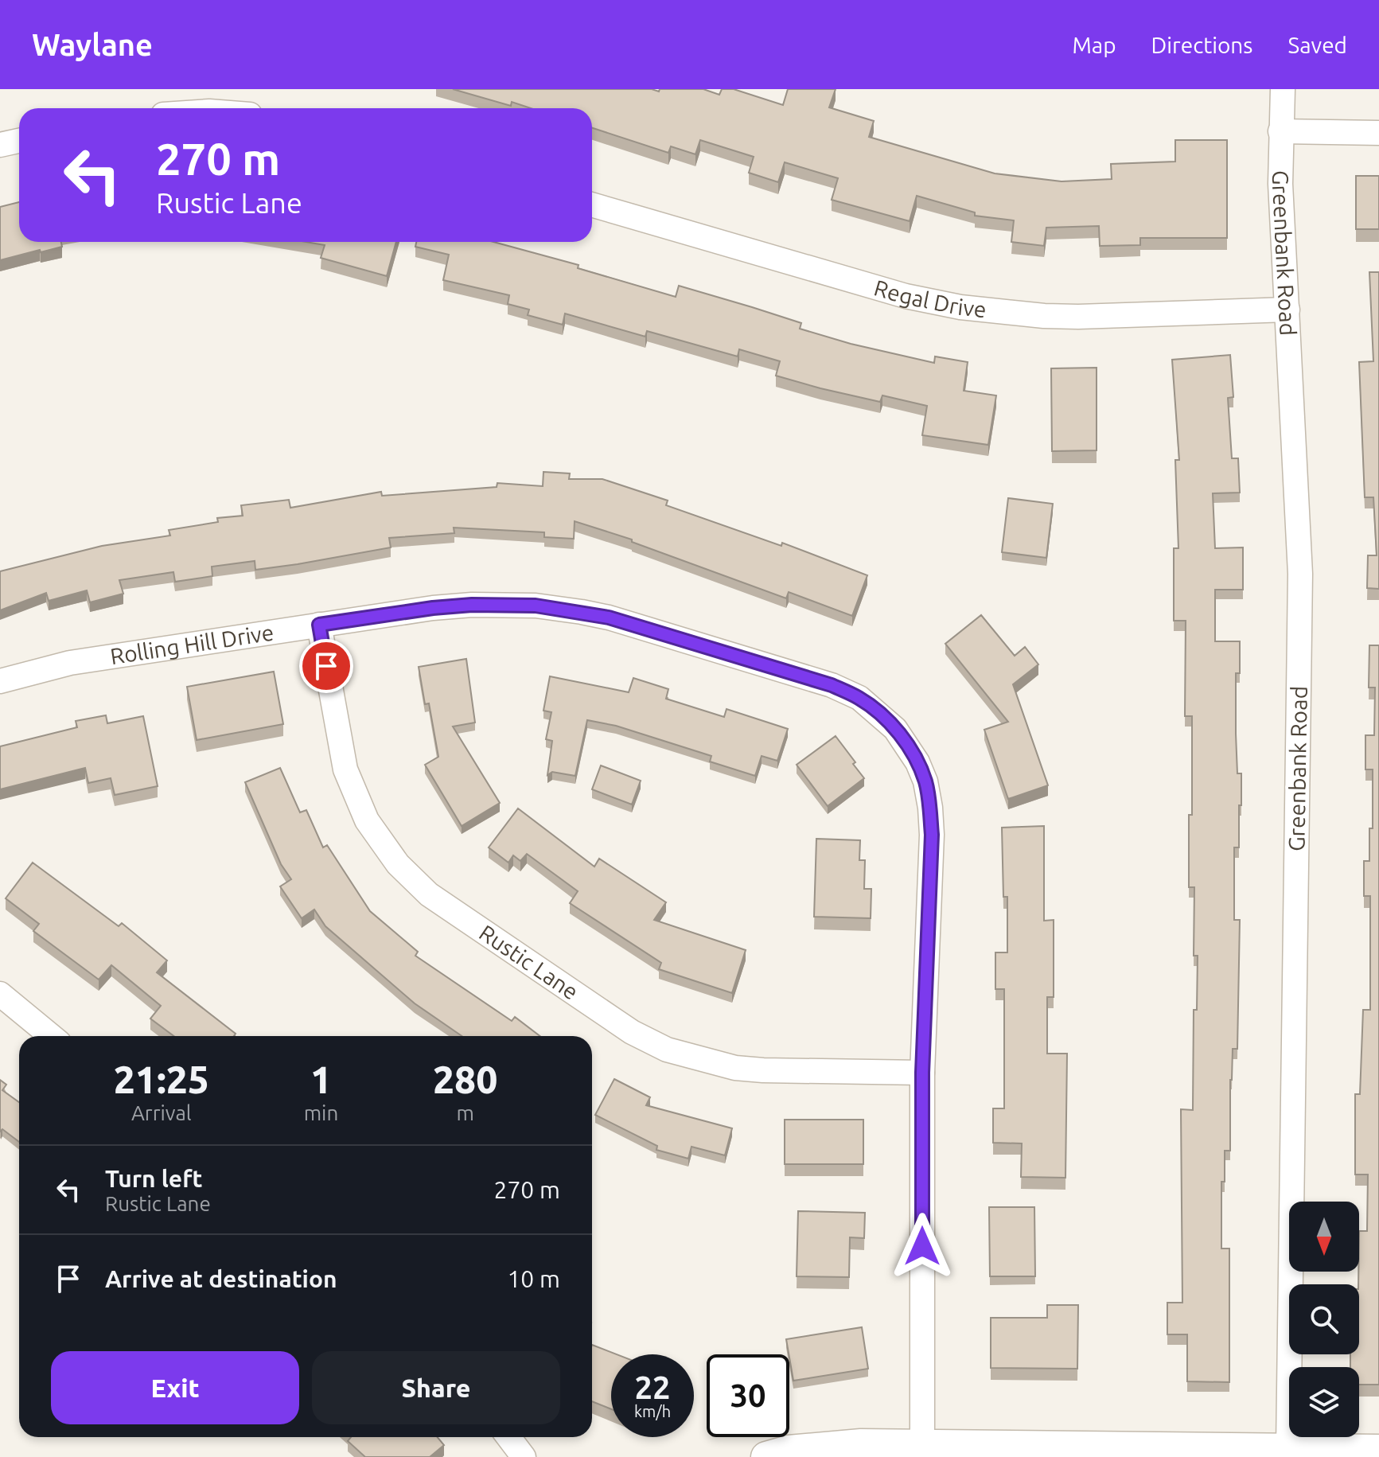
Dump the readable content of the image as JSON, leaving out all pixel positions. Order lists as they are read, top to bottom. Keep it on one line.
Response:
{"streets":{"street":["Greenbank Road","Regal Drive","Rolling Hill Drive","Rustic Lane"]},"crossings":[["Greenbank Road","Regal Drive"],["Rolling Hill Drive","Rustic Lane"]],"north":"bottom","page":{"header":"Waylane","nav":["Map","Directions","Saved"],"turn":["270 m","Rustic Lane"],"eta":["21:25","Arrival","1","min","280","m"],"list":[{"name":"Turn left","note":"Rustic Lane","value":"270 m"},{"name":"Arrive at destination","value":"10 m"}],"buttons":["Exit","Share"],"speed":"22 km/h","limit":"30"}}
